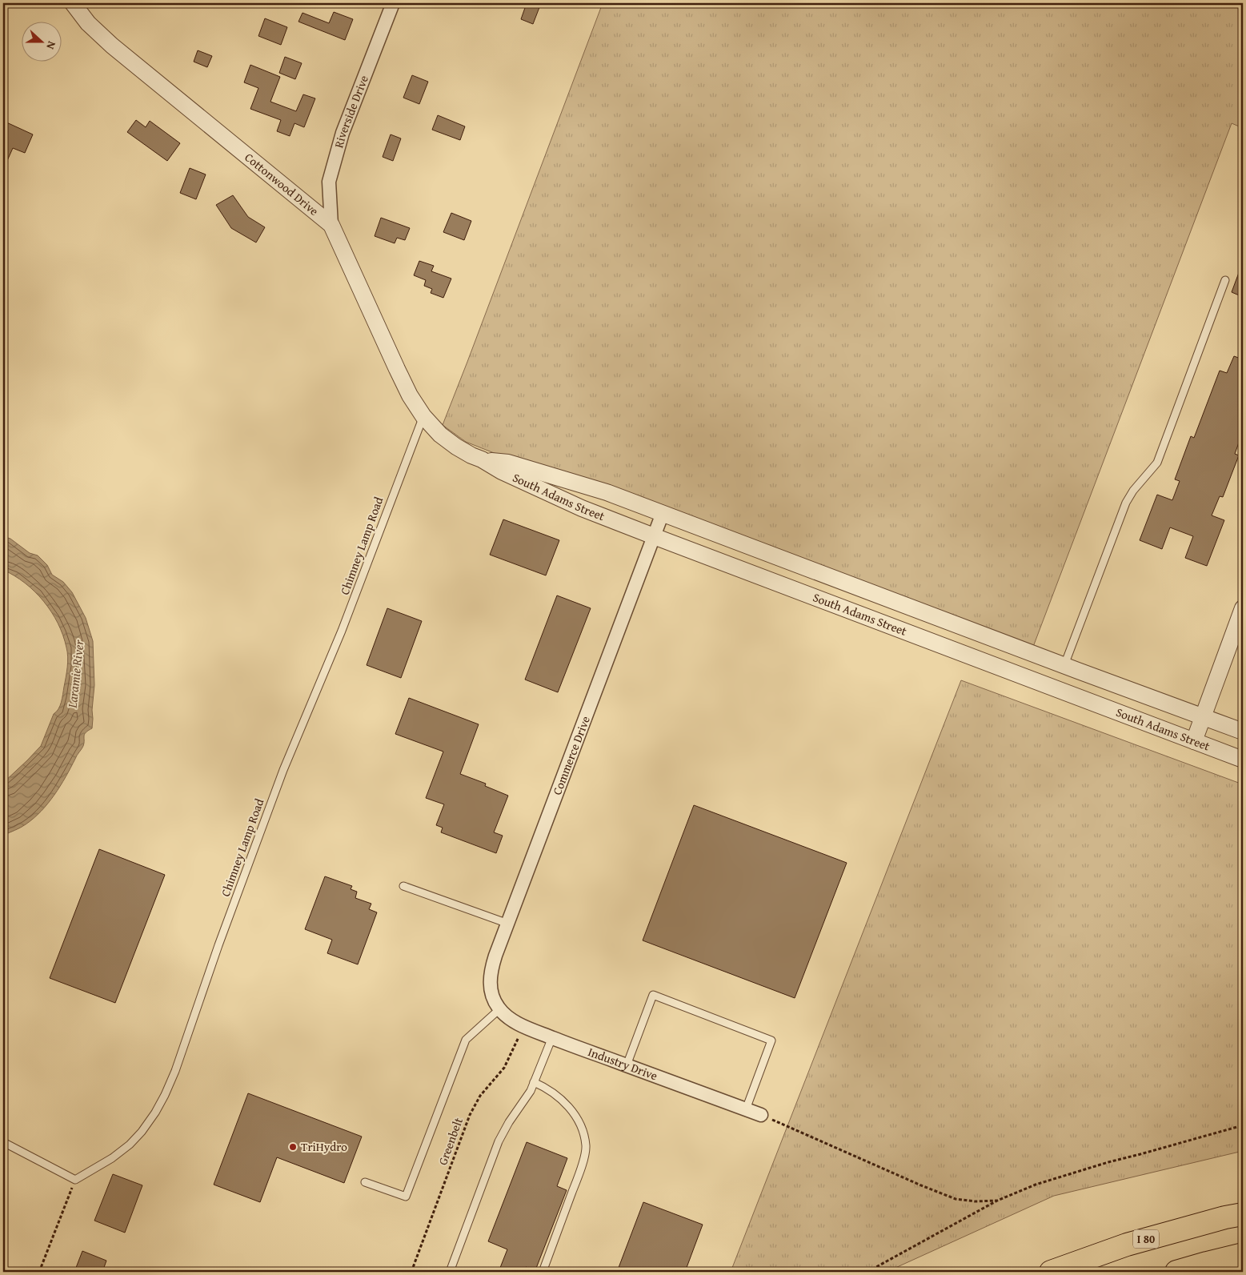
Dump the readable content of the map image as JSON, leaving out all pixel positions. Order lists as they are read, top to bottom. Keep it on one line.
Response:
{"streets":{"highway":["I 80"],"street":["Riverside Drive","Cottonwood Drive","South Adams Street","Commerce Drive","Industry Drive"],"lane":["Chimney Lamp Road"],"path":["Greenbelt"]},"crossings":[["Riverside Drive","Cottonwood Drive"],["Cottonwood Drive","South Adams Street"],["Cottonwood Drive","Chimney Lamp Road"],["South Adams Street","Chimney Lamp Road"],["South Adams Street","Commerce Drive"],["Commerce Drive","Industry Drive"],["Industry Drive","Greenbelt"]],"water":["Laramie River"],"places":["TriHydro"],"north":"right"}
